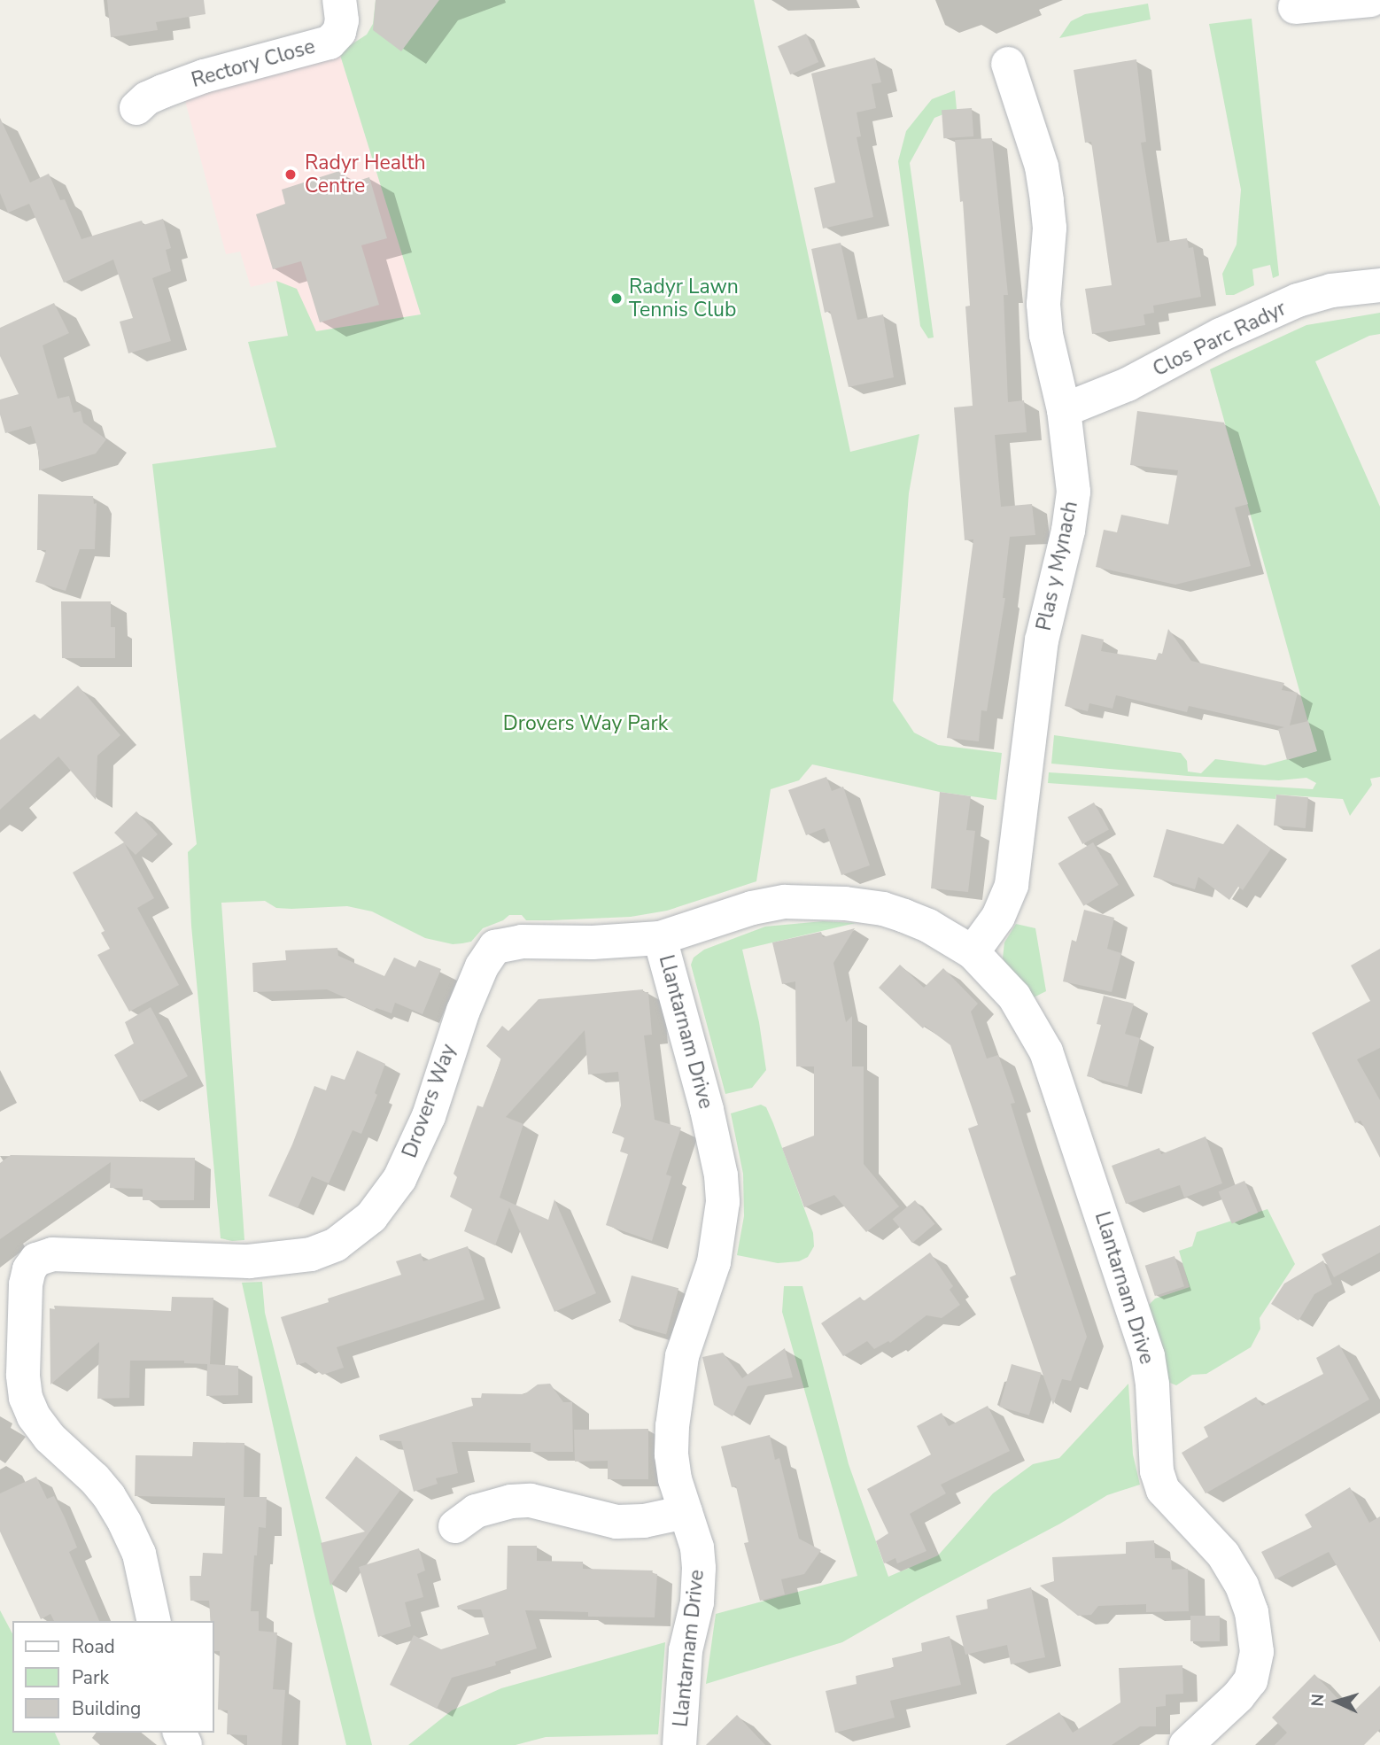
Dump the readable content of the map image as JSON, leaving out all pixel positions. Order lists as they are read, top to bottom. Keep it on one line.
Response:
{"streets":{"street":["Rectory Close","Clos Parc Radyr","Plas y Mynach","Llantarnam Drive","Drovers Way"]},"crossings":[["Clos Parc Radyr","Plas y Mynach"],["Plas y Mynach","Llantarnam Drive"],["Plas y Mynach","Drovers Way"],["Llantarnam Drive","Drovers Way"]],"parks":["Drovers Way Park"],"places":["Radyr Health Centre","Radyr Lawn Tennis Club"],"legend":["Road","Park","Building"],"north":"left"}
